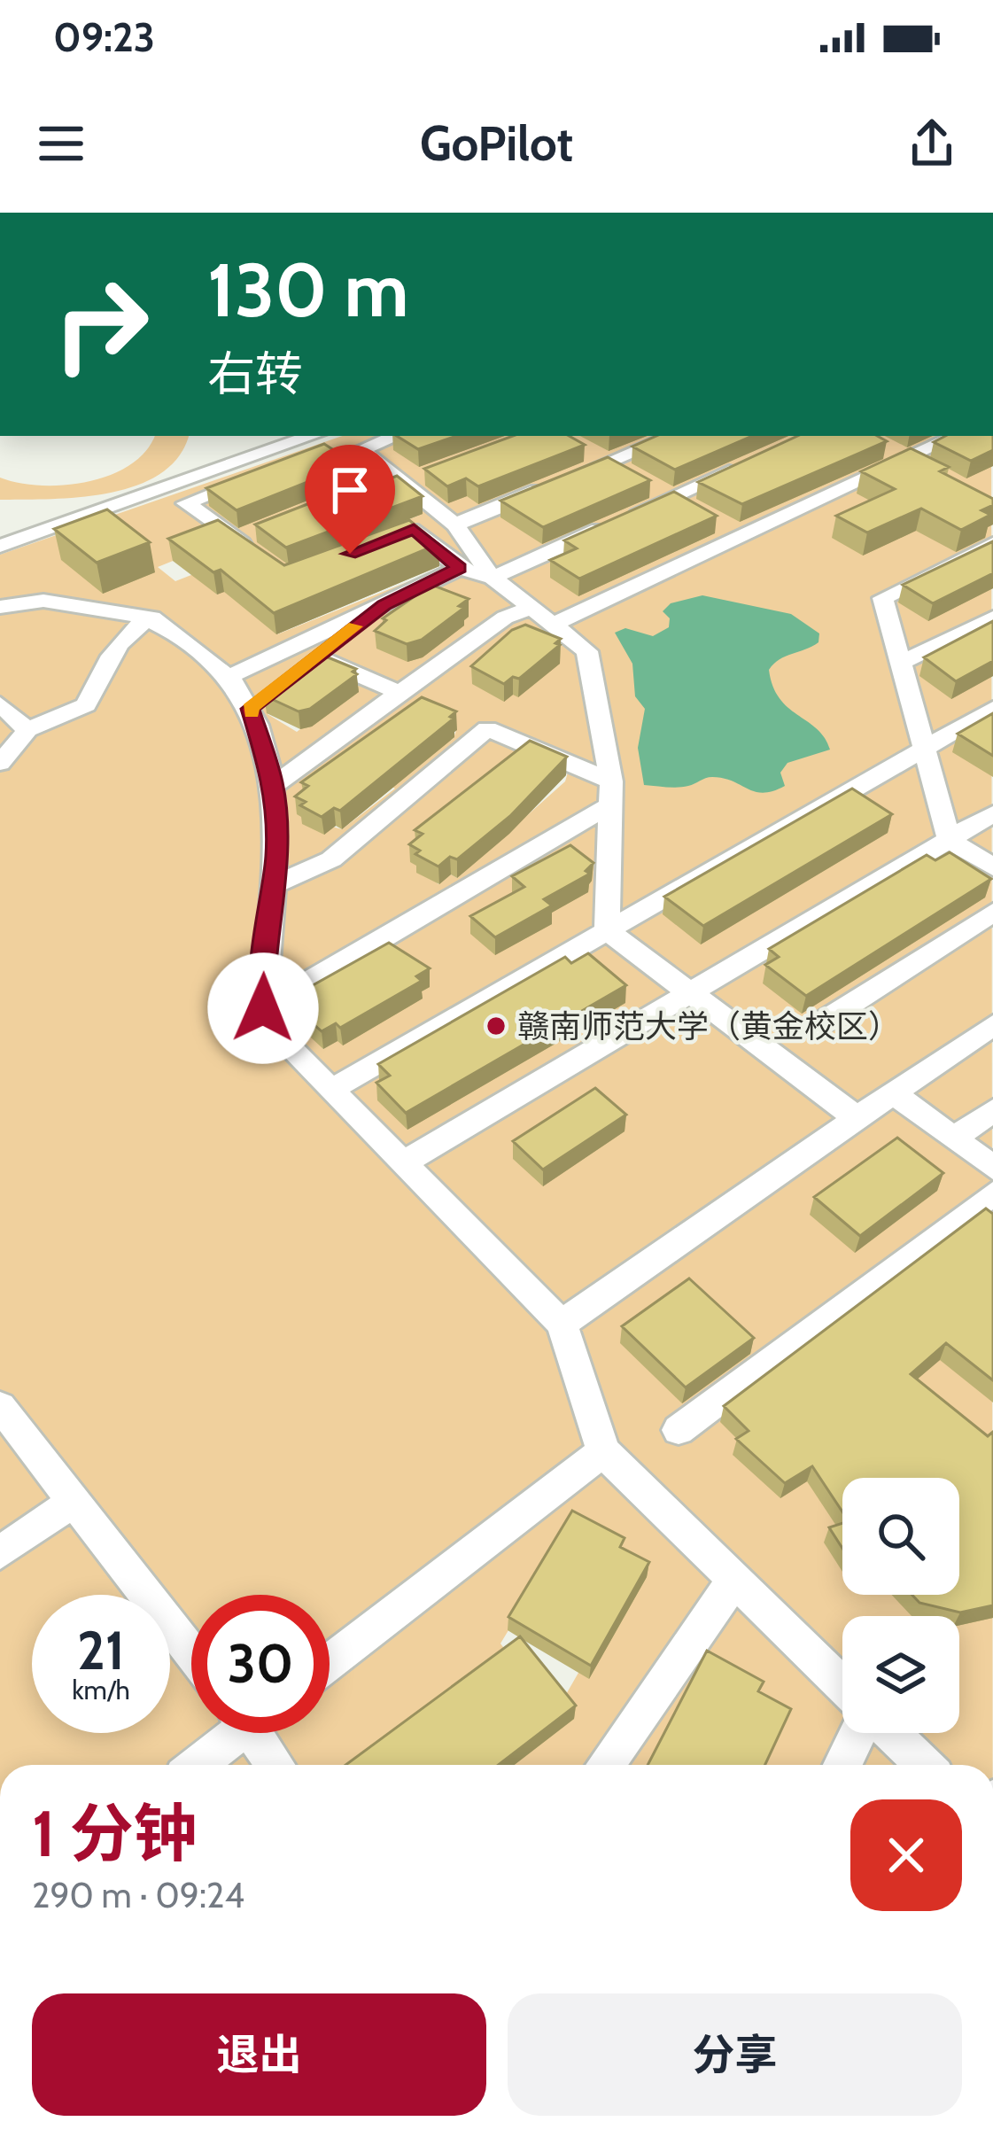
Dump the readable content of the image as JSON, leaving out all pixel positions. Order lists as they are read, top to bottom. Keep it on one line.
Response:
{"places":["赣南师范大学（黄金校区）"],"page":{"status":"09:23","header":"GoPilot","turn":["130 m","右转"],"speed":"21 km/h","limit":"30","heading":["1 分钟","290 m · 09:24"],"buttons":["退出","分享"]}}
